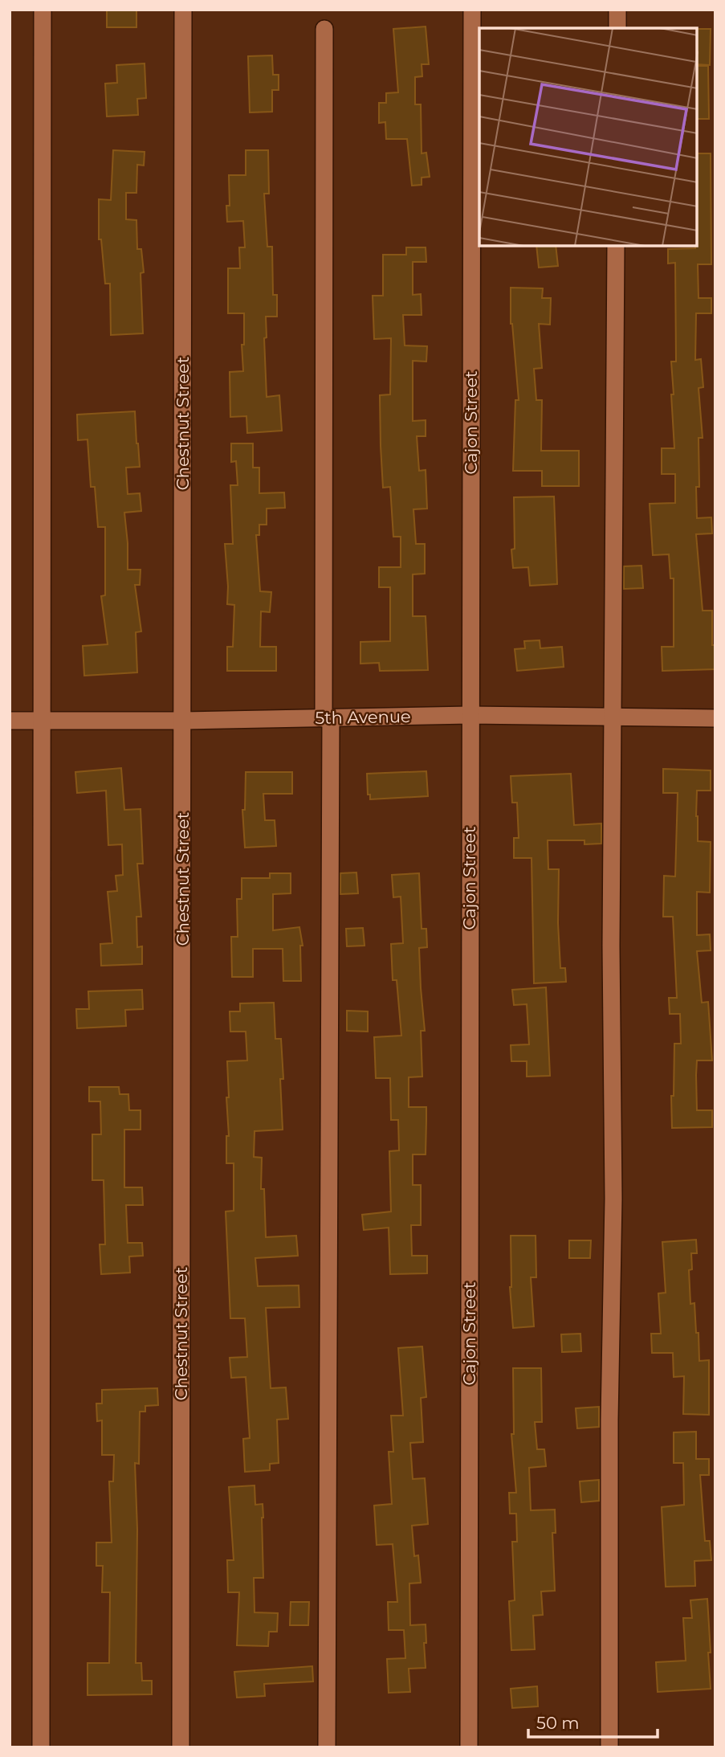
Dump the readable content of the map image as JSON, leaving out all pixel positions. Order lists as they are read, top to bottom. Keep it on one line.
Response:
{"streets":{"street":["Cajon Street","Chestnut Street","5th Avenue"]},"crossings":[["Cajon Street","5th Avenue"],["Chestnut Street","5th Avenue"]],"scale_bar":"50 m"}
